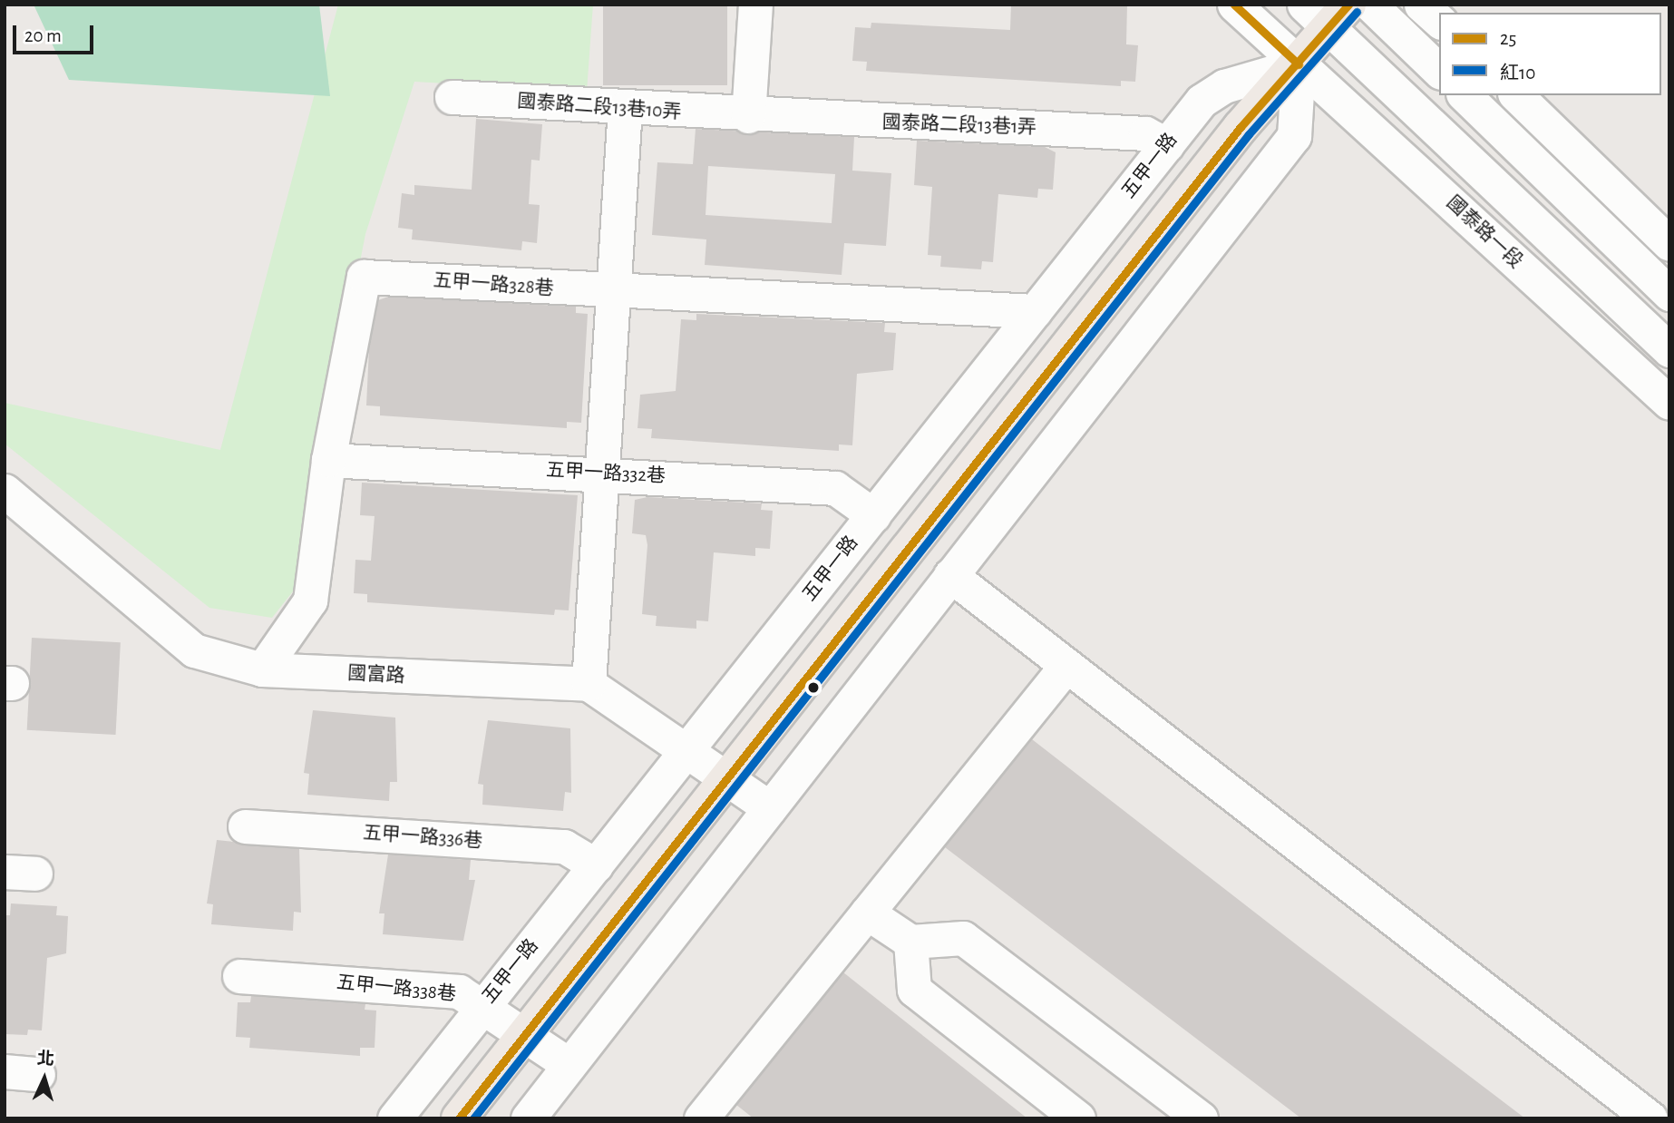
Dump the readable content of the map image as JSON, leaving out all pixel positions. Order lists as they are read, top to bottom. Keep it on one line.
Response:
{"streets":{"street":["國泰路二段13巷10弄","國泰路二段13巷1弄","五甲一路","國泰路一段","五甲一路328巷","五甲一路332巷","國富路","五甲一路336巷","五甲一路338巷"]},"crossings":[["國泰路二段13巷10弄","國泰路二段13巷1弄"],["國泰路二段13巷1弄","五甲一路"],["五甲一路","國泰路一段"],["五甲一路","五甲一路328巷"],["五甲一路","五甲一路332巷"],["五甲一路","五甲一路336巷"],["五甲一路","五甲一路338巷"],["五甲一路328巷","五甲一路332巷"],["五甲一路328巷","國富路"]],"lines":["transit line 25","transit line 紅10"],"legend":["25","紅10"],"scale_bar":"20 m","north":"top"}
